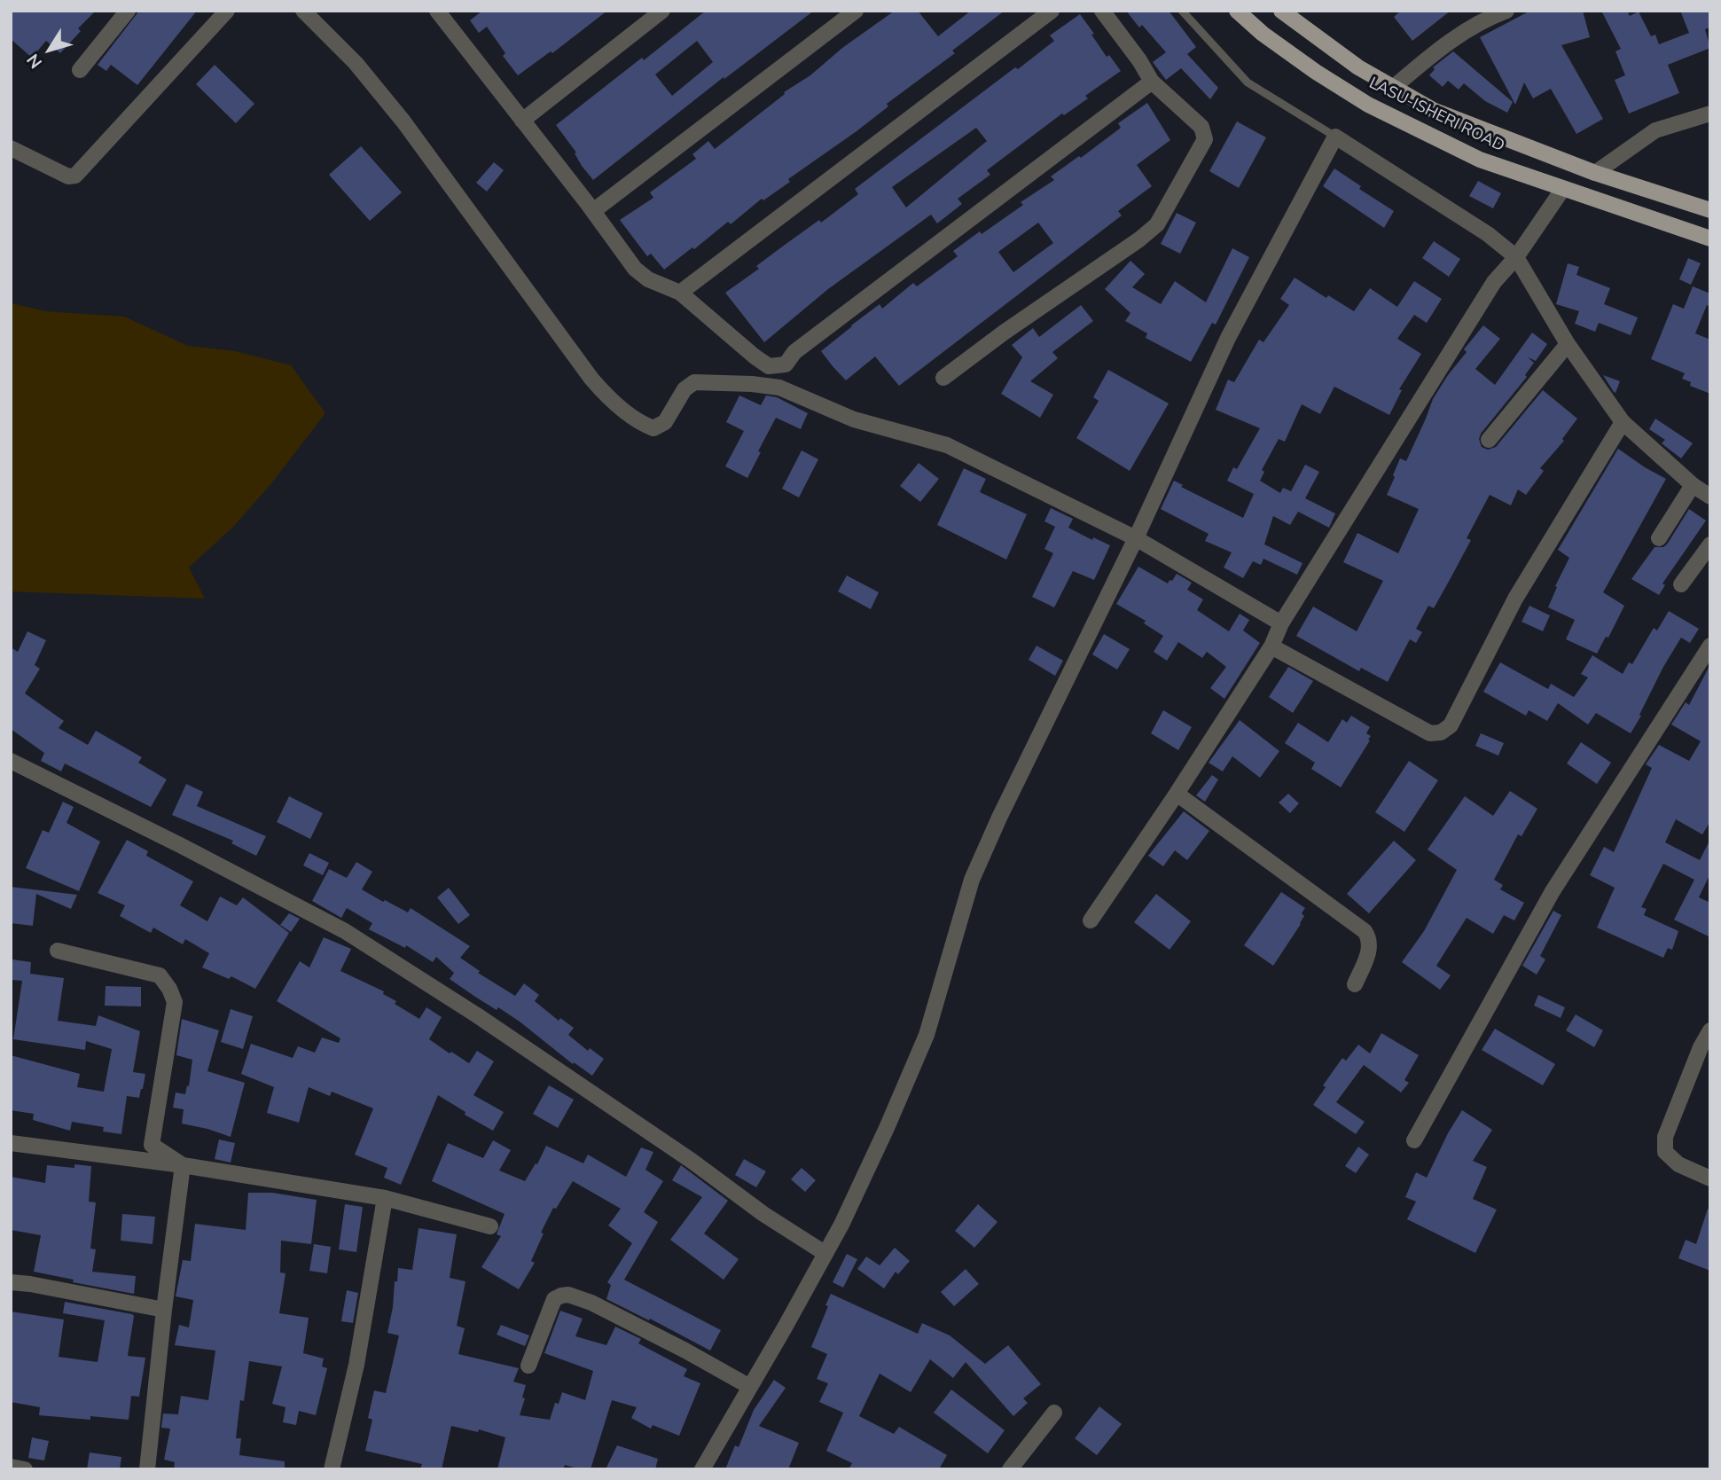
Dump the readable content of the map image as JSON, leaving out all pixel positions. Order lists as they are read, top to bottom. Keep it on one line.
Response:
{"streets":{"main road":["LASU-ISHERI ROAD"]},"north":"bottom left"}
